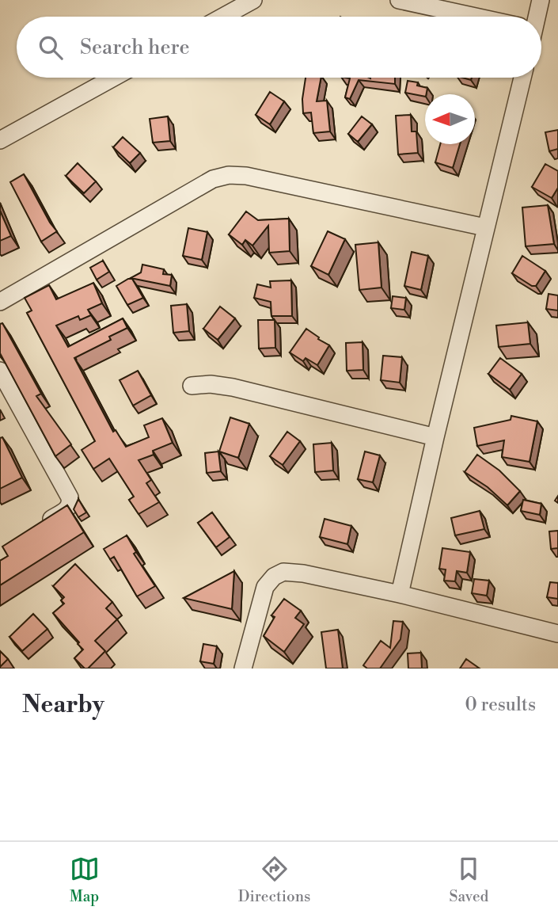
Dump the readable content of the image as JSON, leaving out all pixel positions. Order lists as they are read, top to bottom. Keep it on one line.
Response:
{"north":"left","page":{"search":"Search here","heading":["Nearby","0 results"],"nav":["Map","Directions","Saved"]}}
